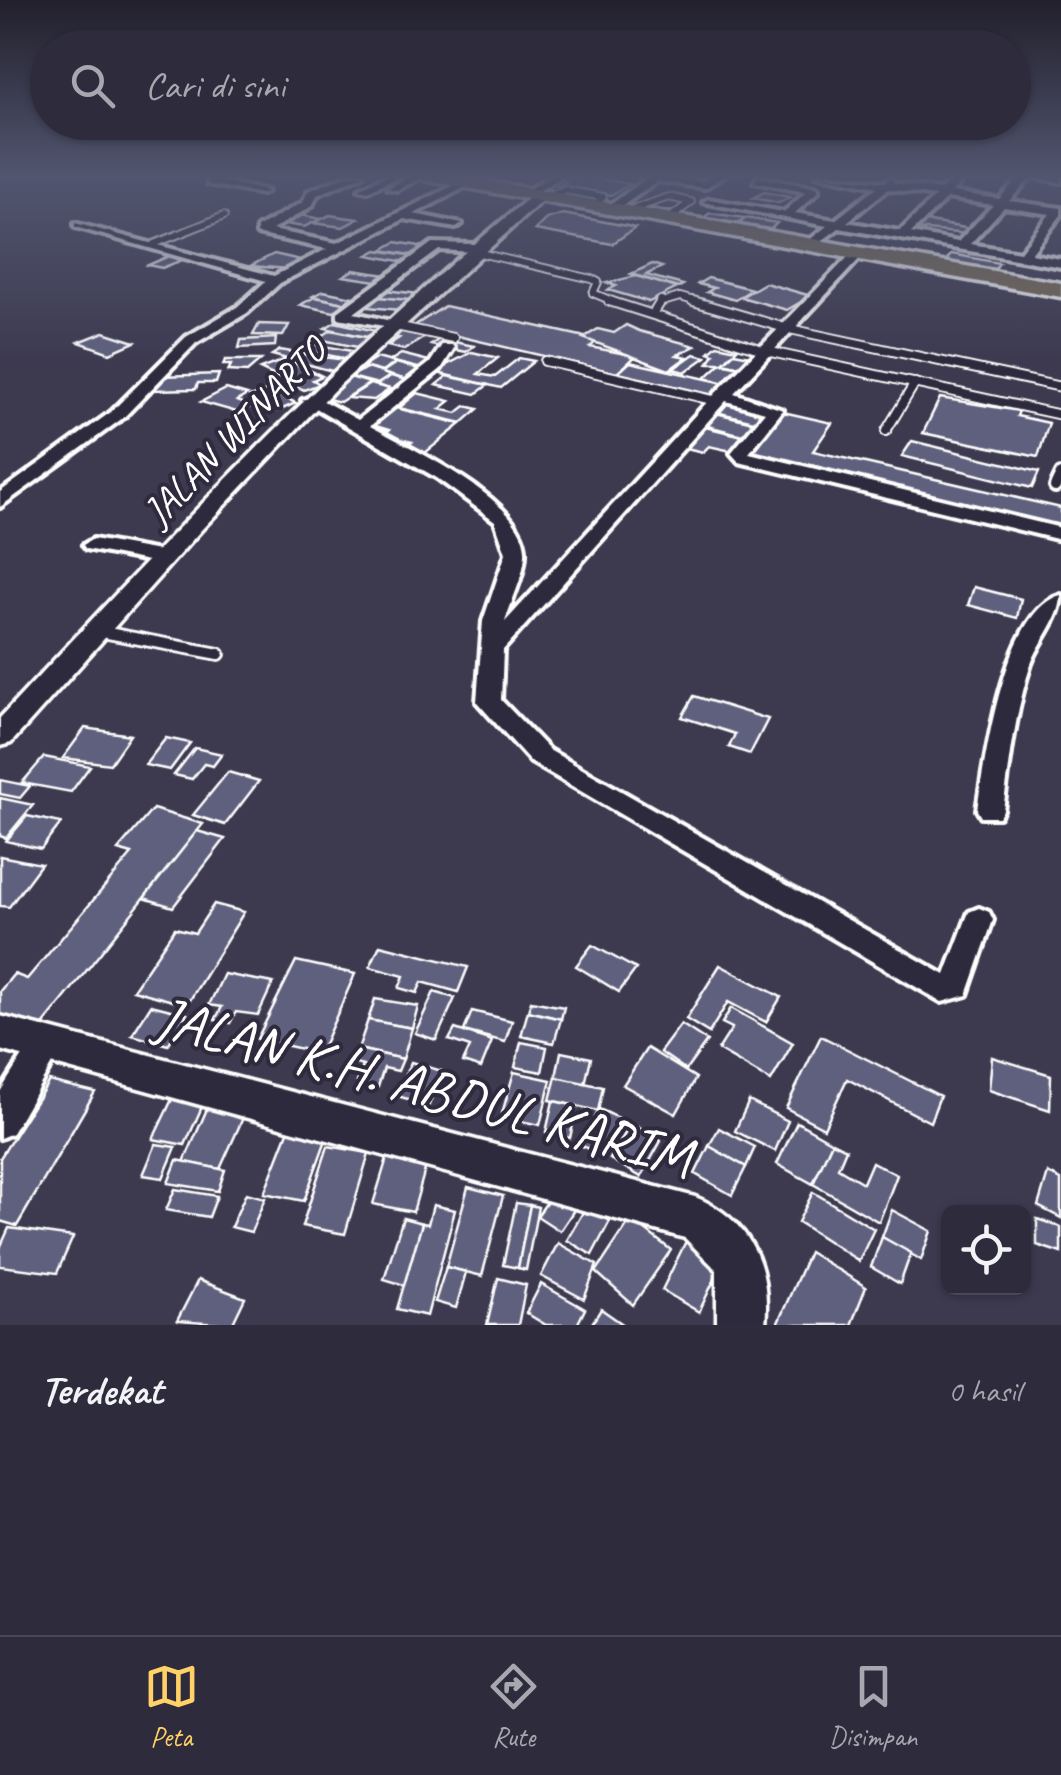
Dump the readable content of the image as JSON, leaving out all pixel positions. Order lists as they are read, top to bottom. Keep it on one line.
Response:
{"streets":{"street":["JALAN WINARTO","JALAN K.H. ABDUL KARIM"]},"page":{"search":"Cari di sini","heading":["Terdekat","0 hasil"],"nav":["Peta","Rute","Disimpan"]}}
